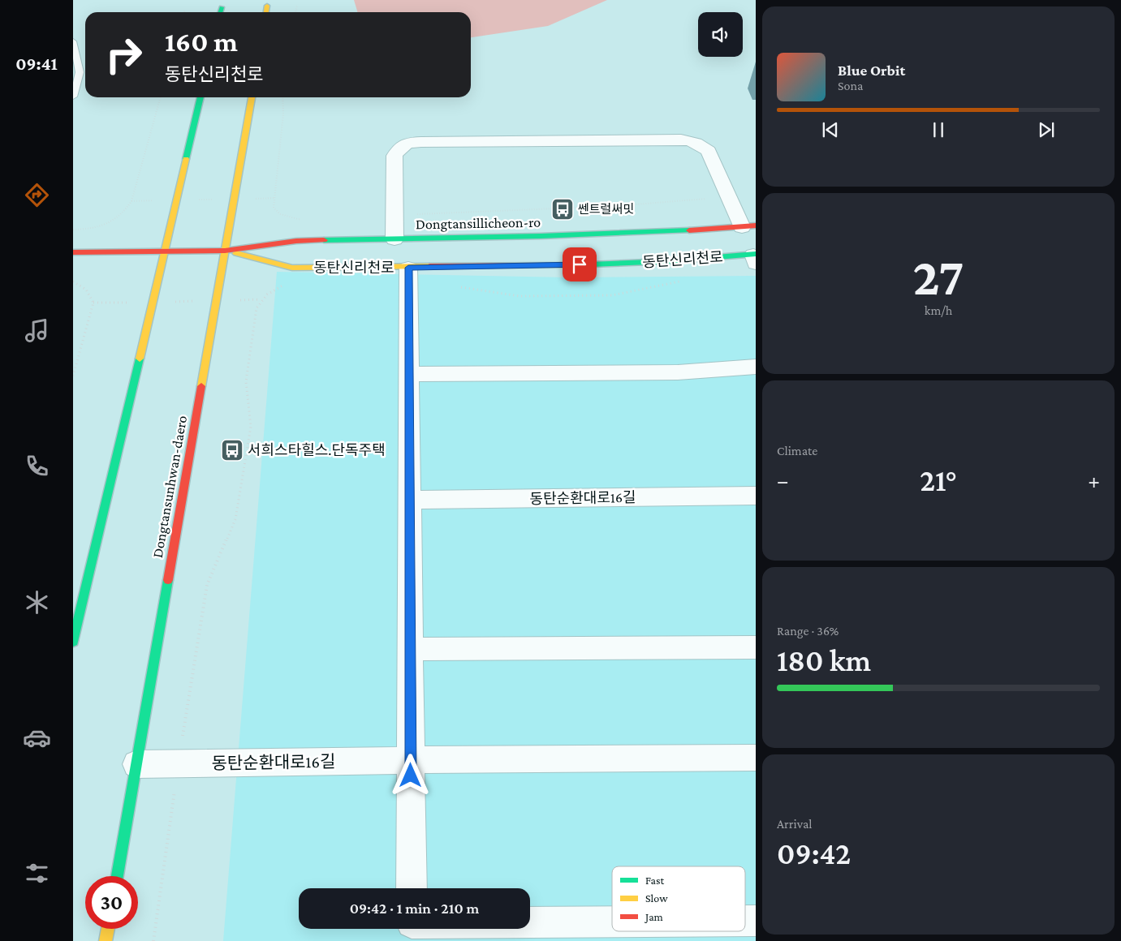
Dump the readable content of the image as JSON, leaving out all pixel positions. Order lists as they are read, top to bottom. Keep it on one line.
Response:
{"streets":{"main road":["Dongtansillicheon-ro","동탄신리천로","Dongtansunhwan-daero"],"street":["동탄순환대로16길"]},"crossings":[["Dongtansillicheon-ro","동탄신리천로"],["Dongtansillicheon-ro","Dongtansunhwan-daero"],["동탄신리천로","Dongtansunhwan-daero"],["Dongtansunhwan-daero","동탄순환대로16길"]],"places":{"bus stop":["쎈트럴써밋","서희스타힐스.단독주택"]},"legend":["Fast","Slow","Jam"],"page":{"tabs":"09:41","turn":["160 m","동탄신리천로"],"song":["Blue Orbit","Sona"],"tile":[["27","km/h"],"Climate",["Range · 36%","180 km"],["Arrival","09:42"]],"heat":["−","21°","+"],"limit":"30","trip":"09:42 · 1 min · 210 m"}}
